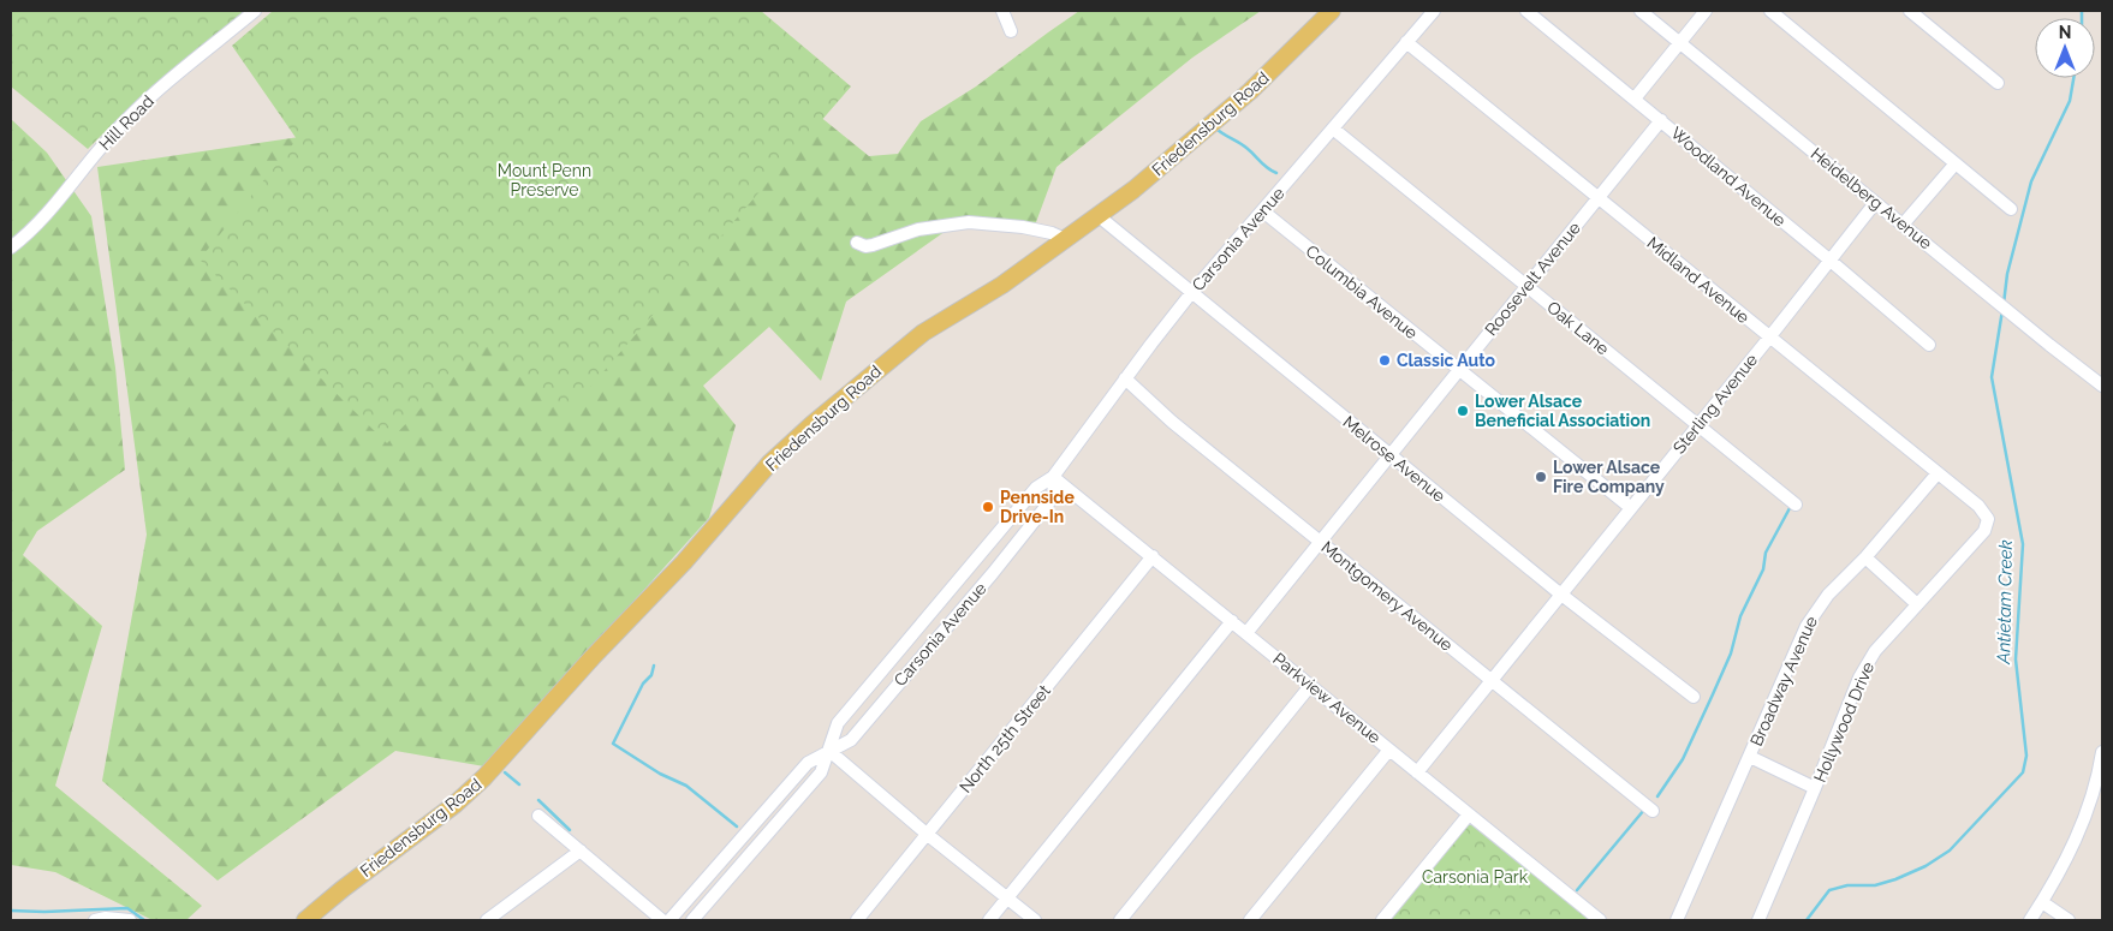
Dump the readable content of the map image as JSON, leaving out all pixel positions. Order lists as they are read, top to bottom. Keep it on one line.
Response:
{"streets":{"main road":["Friedensburg Road"],"street":["Hill Road","Woodland Avenue","Heidelberg Avenue","Carsonia Avenue","Roosevelt Avenue","Midland Avenue","Columbia Avenue","Oak Lane","Sterling Avenue","Melrose Avenue","Montgomery Avenue","Broadway Avenue","Parkview Avenue","Hollywood Drive","North 25th Street"]},"crossings":[["Friedensburg Road","Melrose Avenue"],["Woodland Avenue","Roosevelt Avenue"],["Woodland Avenue","Sterling Avenue"],["Heidelberg Avenue","Sterling Avenue"],["Carsonia Avenue","Midland Avenue"],["Carsonia Avenue","Columbia Avenue"],["Carsonia Avenue","Oak Lane"],["Carsonia Avenue","Melrose Avenue"],["Carsonia Avenue","Montgomery Avenue"],["Carsonia Avenue","Parkview Avenue"],["Roosevelt Avenue","Midland Avenue"],["Roosevelt Avenue","Columbia Avenue"],["Roosevelt Avenue","Oak Lane"],["Roosevelt Avenue","Melrose Avenue"],["Roosevelt Avenue","Montgomery Avenue"],["Roosevelt Avenue","Parkview Avenue"],["Midland Avenue","Sterling Avenue"],["Midland Avenue","Broadway Avenue"],["Midland Avenue","Hollywood Drive"],["Columbia Avenue","Sterling Avenue"],["Oak Lane","Sterling Avenue"],["Sterling Avenue","Melrose Avenue"],["Sterling Avenue","Montgomery Avenue"],["Sterling Avenue","Parkview Avenue"],["Parkview Avenue","North 25th Street"]],"water":["Antietam Creek"],"parks":["Mount Penn Preserve","Carsonia Park"],"places":["Classic Auto","Lower Alsace Beneficial Association","Lower Alsace Fire Company","Pennside Drive-In"],"north":"top"}
